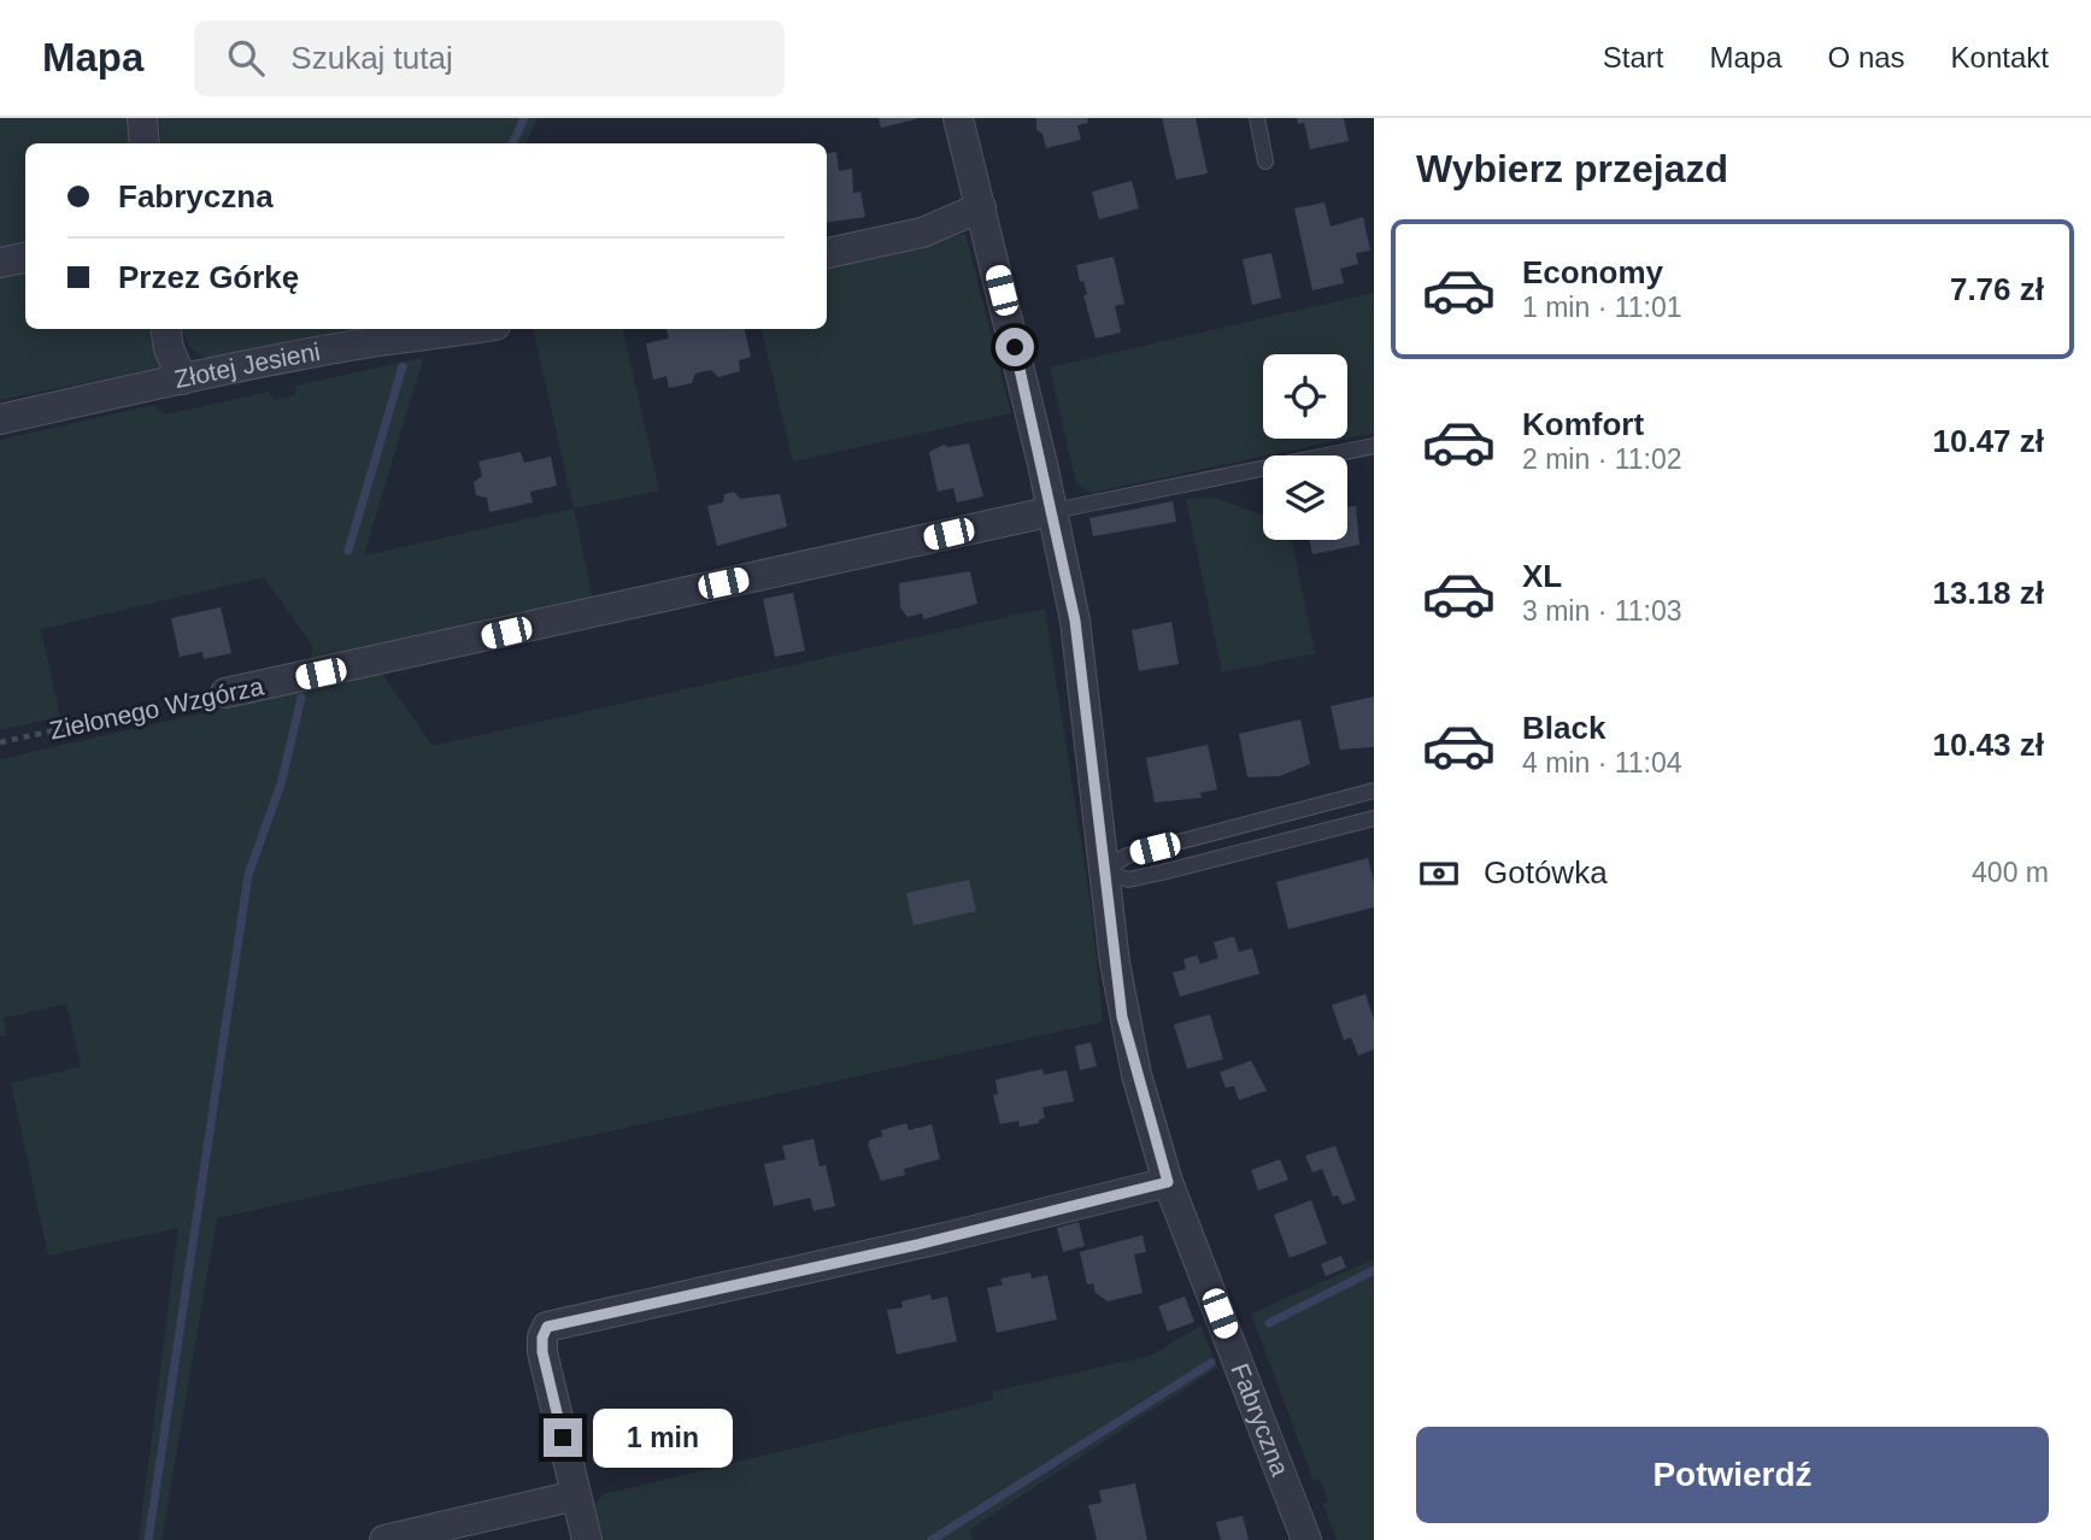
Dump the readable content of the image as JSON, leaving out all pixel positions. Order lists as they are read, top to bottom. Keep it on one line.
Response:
{"streets":{"street":["Złotej Jesieni","Zielonego Wzgórza","Fabryczna"]},"crossings":[["Zielonego Wzgórza","Fabryczna"]],"page":{"header":"Mapa","search":"Szukaj tutaj","nav":["Start","Mapa","O nas","Kontakt"],"heading":"Wybierz przejazd","banner":["Fabryczna","Przez Górkę"],"list":[{"name":"Economy","note":"1 min · 11:01","value":"7.76 zł"},{"name":"Komfort","note":"2 min · 11:02","value":"10.47 zł"},{"name":"XL","note":"3 min · 11:03","value":"13.18 zł"},{"name":"Black","note":"4 min · 11:04","value":"10.43 zł"}],"pay":["Gotówka","400 m"],"bubble":"1 min","buttons":"Potwierdź"}}
